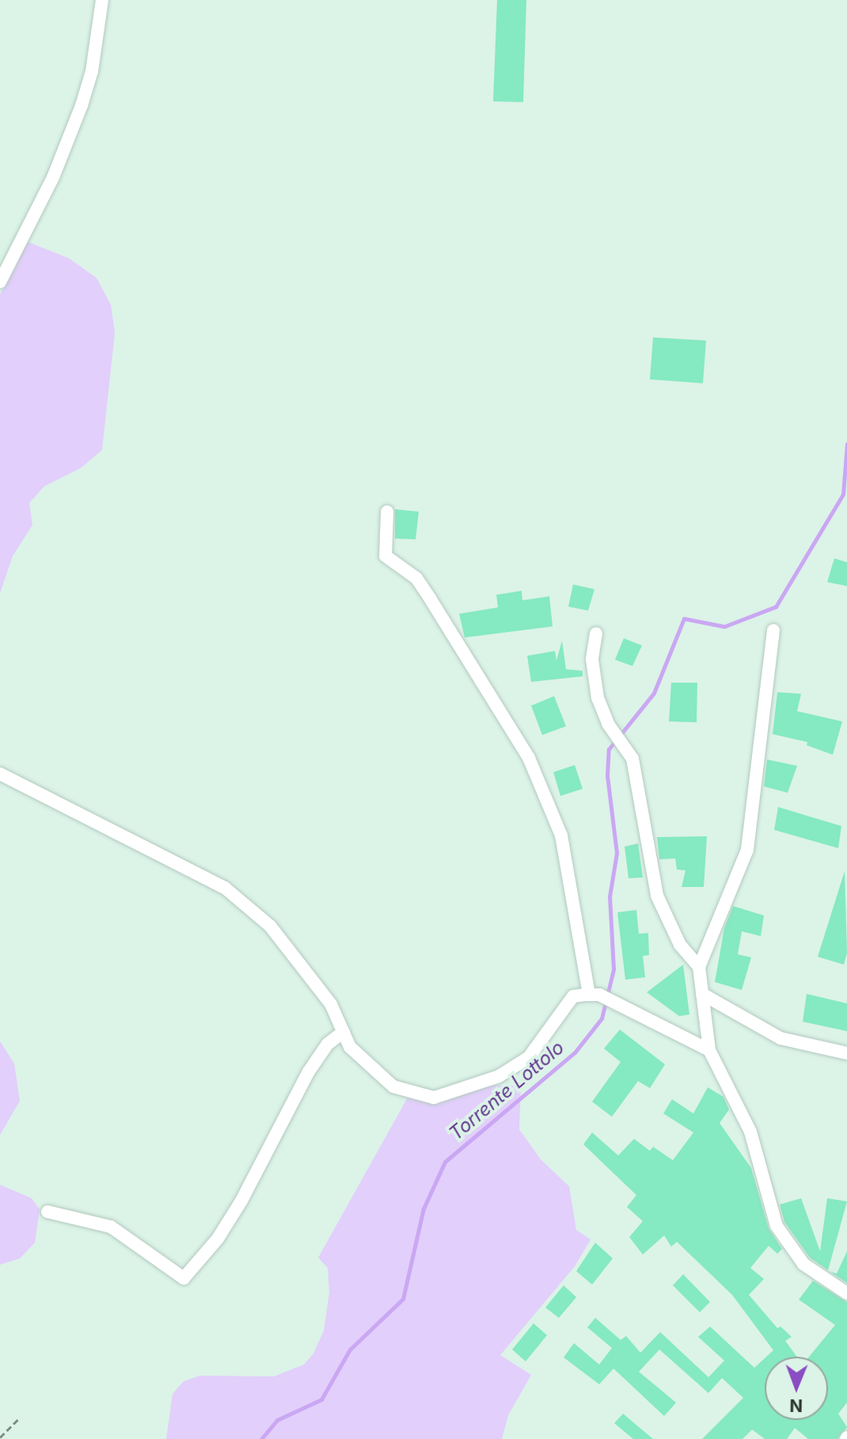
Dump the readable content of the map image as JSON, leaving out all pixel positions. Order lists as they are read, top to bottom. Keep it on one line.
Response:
{"water":["Torrente Lottolo"],"north":"bottom"}
